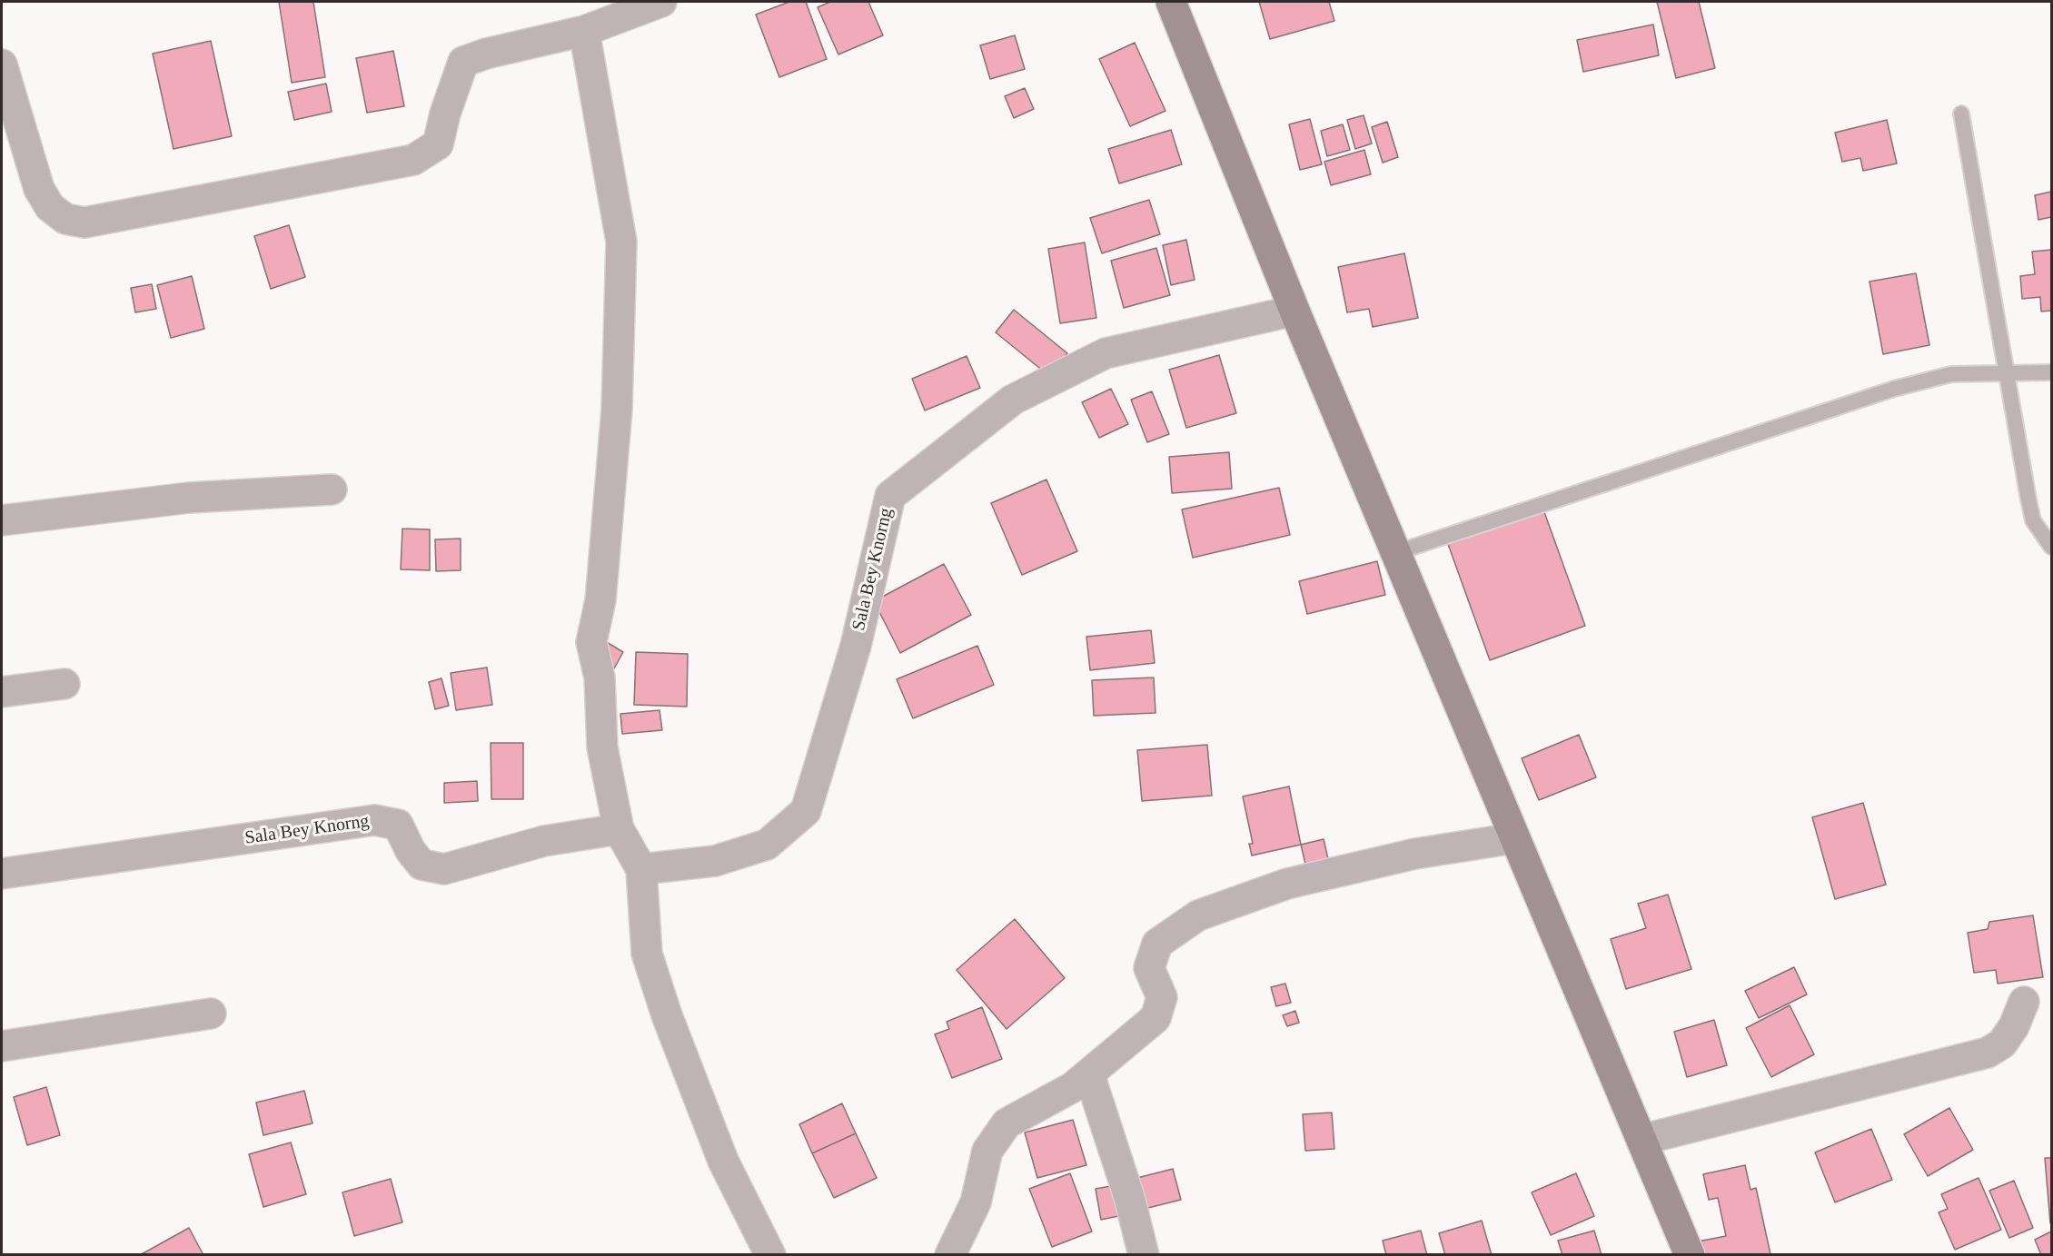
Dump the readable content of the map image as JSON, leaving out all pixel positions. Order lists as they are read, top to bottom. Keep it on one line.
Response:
{"streets":{"street":["Sala Bey Knorng"]}}
